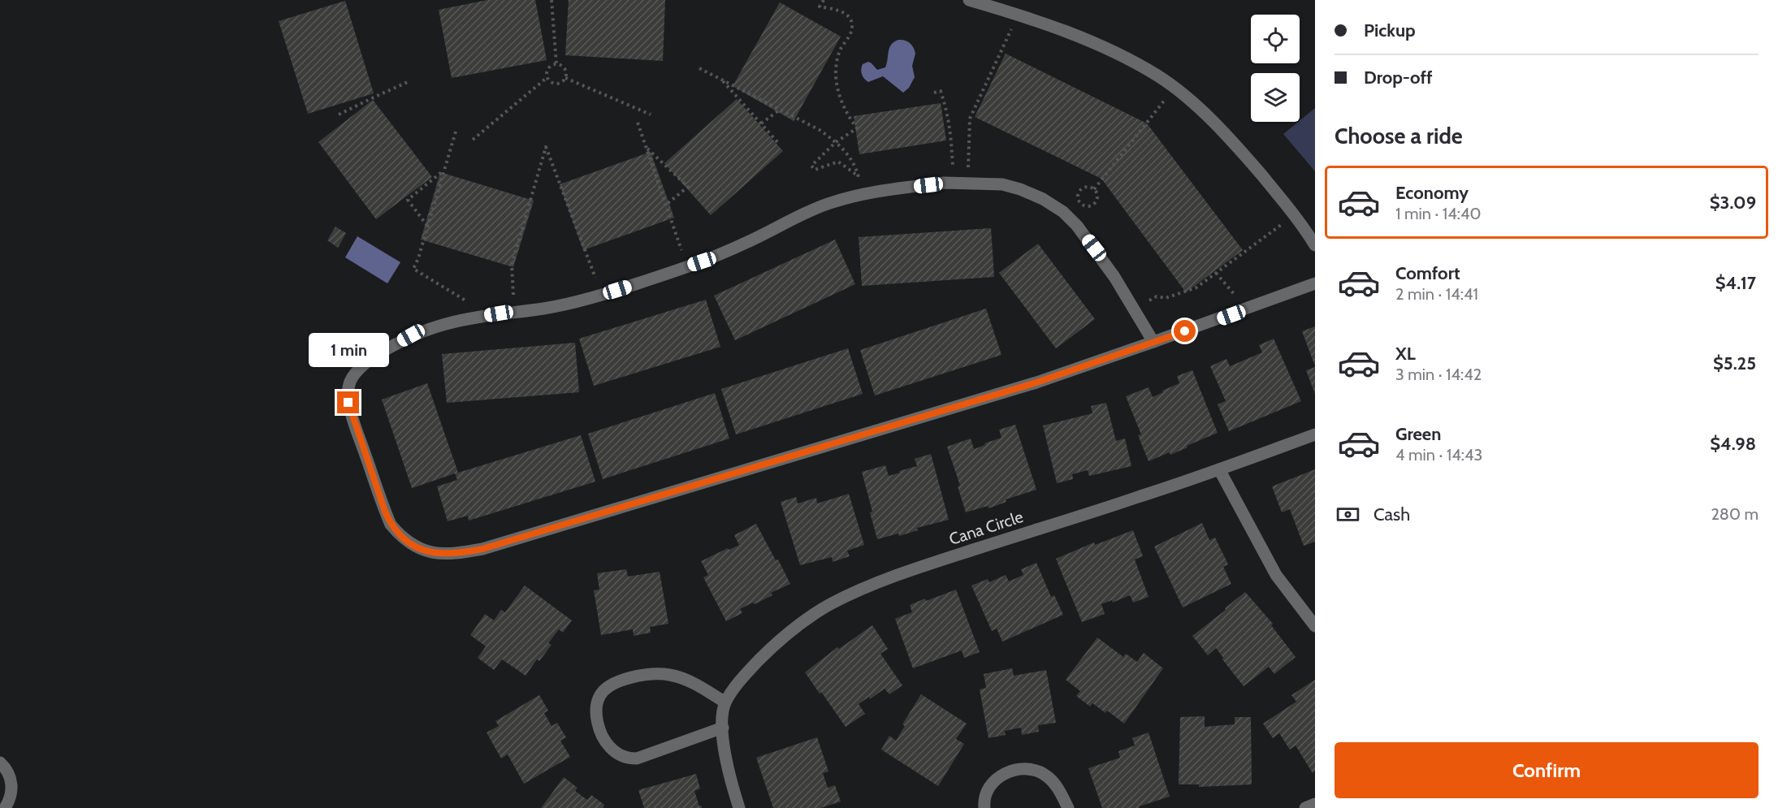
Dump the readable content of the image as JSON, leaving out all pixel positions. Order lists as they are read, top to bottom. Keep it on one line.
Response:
{"streets":{"street":["Cana Circle"]},"page":{"banner":["Pickup","Drop-off"],"heading":"Choose a ride","list":[{"name":"Economy","note":"1 min · 14:40","value":"$3.09"},{"name":"Comfort","note":"2 min · 14:41","value":"$4.17"},{"name":"XL","note":"3 min · 14:42","value":"$5.25"},{"name":"Green","note":"4 min · 14:43","value":"$4.98"}],"bubble":"1 min","pay":["Cash","280 m"],"buttons":"Confirm"}}
